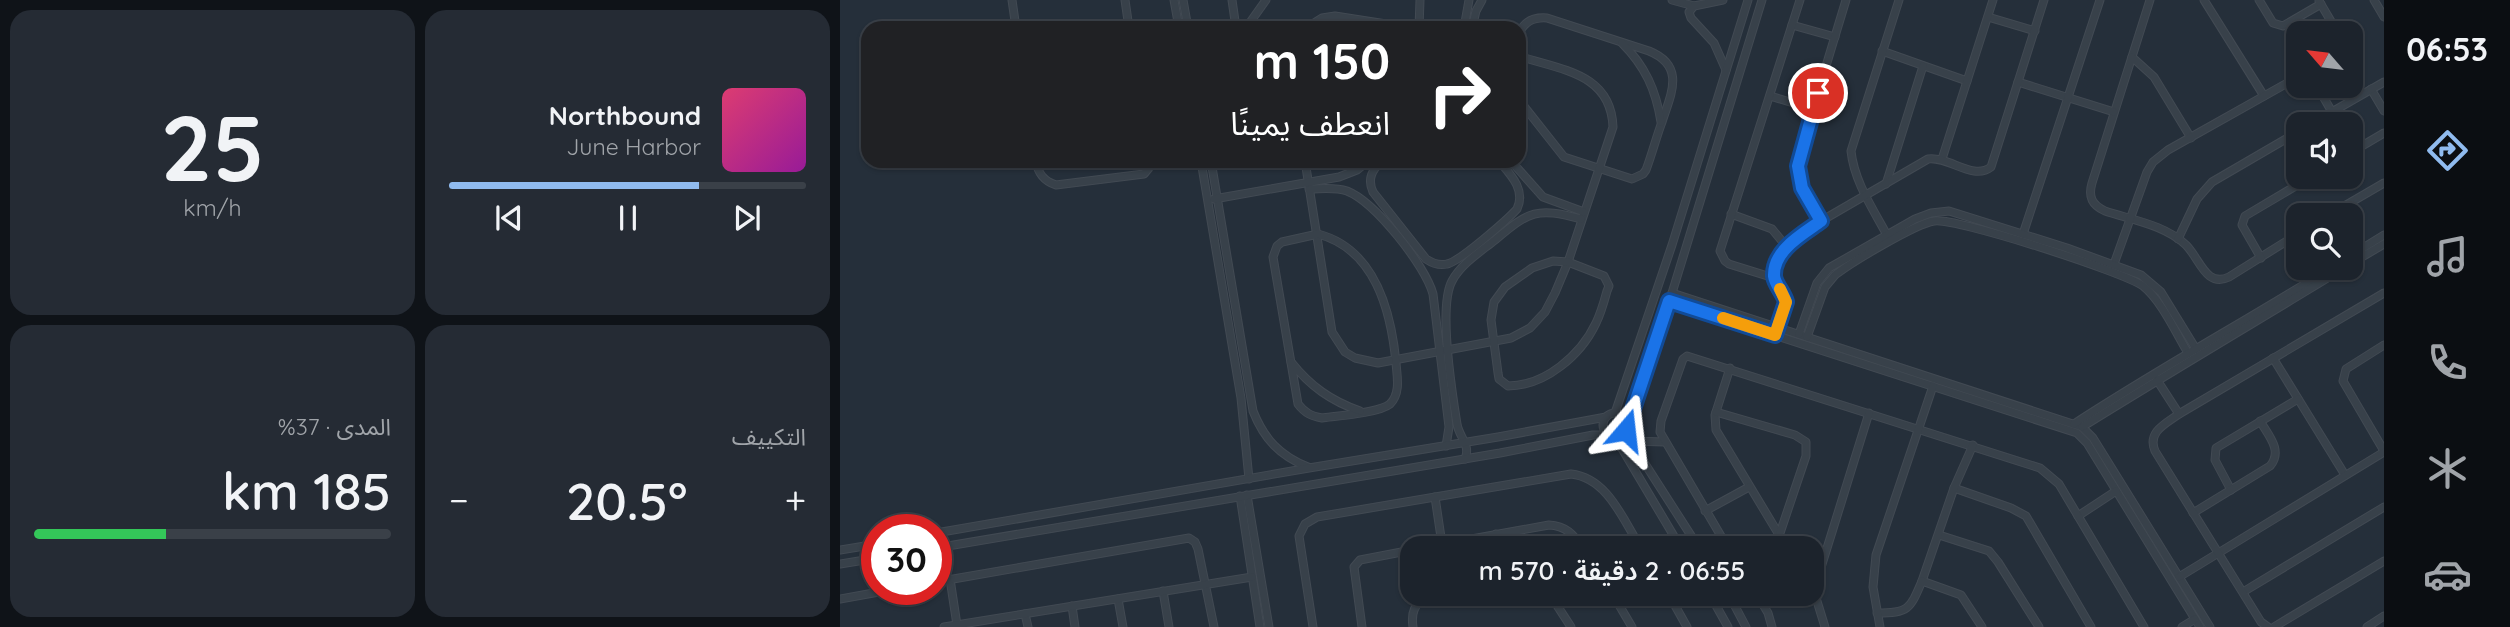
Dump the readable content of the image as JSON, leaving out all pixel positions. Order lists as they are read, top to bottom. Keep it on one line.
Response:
{"north":"top left","page":{"tabs":"06:53","tile":[["25","km/h"],"التكييف",["المدى · 37%","185 km"]],"turn":["150 m","انعطف يمينًا"],"song":["Northbound","June Harbor"],"heat":["−","20.5°","+"],"limit":"30","trip":"06:55 · 2 دقيقة · 570 m"}}
